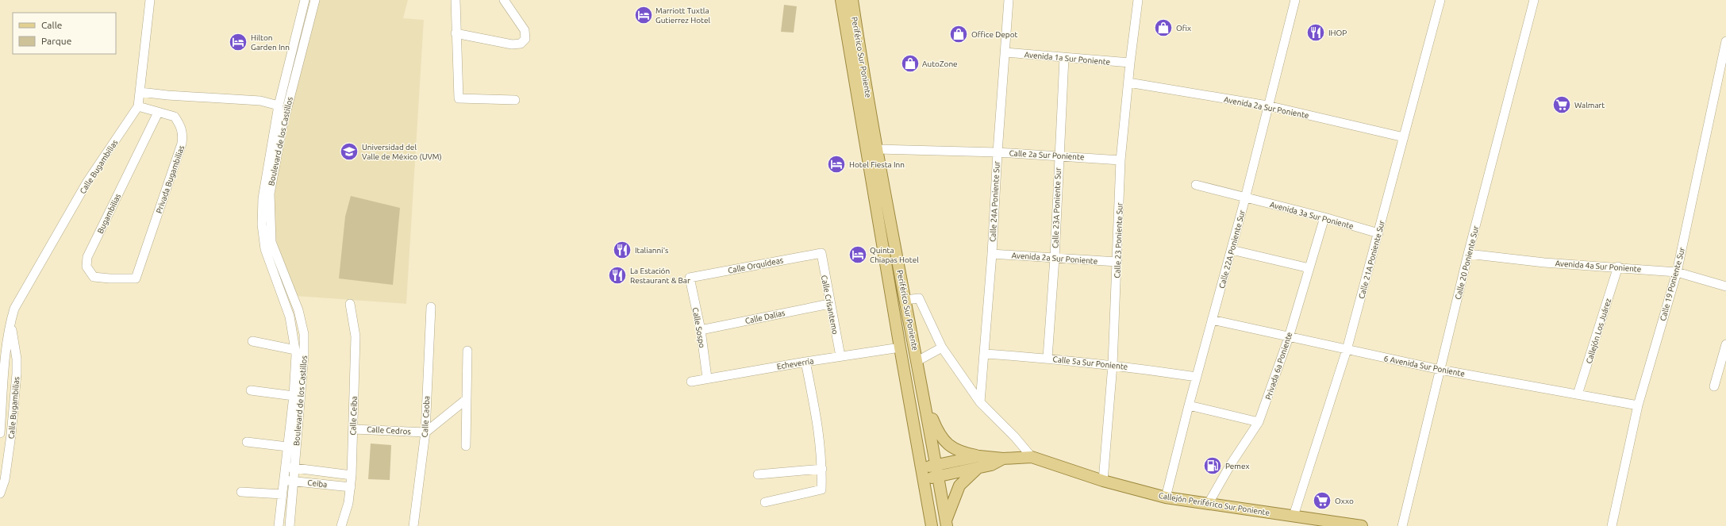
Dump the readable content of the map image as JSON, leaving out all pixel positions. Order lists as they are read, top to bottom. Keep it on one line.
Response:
{"streets":{"main road":["Periférico Sur Poniente","Callejón Periférico Sur Poniente"],"street":["Avenida 1a Sur Poniente","Avenida 2a Sur Poniente","Boulevard de los Castillos","Calle 2a Sur Poniente","Calle Bugambilias","Privada Bugambilias","Calle 24A Poniente Sur","Calle 23A Poniente Sur","Bugambilias","Avenida 3a Sur Poniente","Calle 23 Poniente Sur","Calle 22A Poniente Sur","Calle 21A Poniente Sur","Calle 20 Poniente Sur","Calle Orquídeas","Avenida 4a Sur Poniente","Calle 19 Poniente Sur","Calle Crisantemo","Calle Dalias","Calle Sospo","Callejón Los Juárez","Calle 5a Sur Poniente","Echeverria","Privada 6a Poniente","6 Avenida Sur Poniente","Calle Ceiba","Calle Caoba","Calle Cedros","Ceiba"]},"crossings":[["Periférico Sur Poniente","Calle 2a Sur Poniente"],["Periférico Sur Poniente","Echeverria"],["Avenida 1a Sur Poniente","Calle 24A Poniente Sur"],["Avenida 1a Sur Poniente","Calle 23A Poniente Sur"],["Avenida 1a Sur Poniente","Calle 23 Poniente Sur"],["Avenida 2a Sur Poniente","Calle 24A Poniente Sur"],["Avenida 2a Sur Poniente","Calle 23A Poniente Sur"],["Avenida 2a Sur Poniente","Calle 23 Poniente Sur"],["Avenida 2a Sur Poniente","Calle 22A Poniente Sur"],["Avenida 2a Sur Poniente","Calle 21A Poniente Sur"],["Boulevard de los Castillos","Ceiba"],["Calle 2a Sur Poniente","Calle 24A Poniente Sur"],["Calle 2a Sur Poniente","Calle 23A Poniente Sur"],["Calle 2a Sur Poniente","Calle 23 Poniente Sur"],["Calle Bugambilias","Privada Bugambilias"],["Privada Bugambilias","Bugambilias"],["Calle 24A Poniente Sur","Calle 5a Sur Poniente"],["Calle 23A Poniente Sur","Calle 5a Sur Poniente"],["Avenida 3a Sur Poniente","Calle 22A Poniente Sur"],["Avenida 3a Sur Poniente","Calle 21A Poniente Sur"],["Avenida 3a Sur Poniente","Privada 6a Poniente"],["Calle 23 Poniente Sur","Calle 5a Sur Poniente"],["Calle 23 Poniente Sur","Callejón Periférico Sur Poniente"],["Calle 22A Poniente Sur","Calle 5a Sur Poniente"],["Calle 22A Poniente Sur","6 Avenida Sur Poniente"],["Calle 22A Poniente Sur","Callejón Periférico Sur Poniente"],["Calle 21A Poniente Sur","6 Avenida Sur Poniente"],["Calle 21A Poniente Sur","Callejón Periférico Sur Poniente"],["Calle 20 Poniente Sur","Avenida 4a Sur Poniente"],["Calle 20 Poniente Sur","6 Avenida Sur Poniente"],["Calle Orquídeas","Calle Crisantemo"],["Calle Orquídeas","Calle Sospo"],["Avenida 4a Sur Poniente","Calle 19 Poniente Sur"],["Avenida 4a Sur Poniente","Callejón Los Juárez"],["Calle 19 Poniente Sur","6 Avenida Sur Poniente"],["Calle Crisantemo","Calle Dalias"],["Calle Crisantemo","Echeverria"],["Calle Dalias","Calle Sospo"],["Calle Sospo","Echeverria"],["Callejón Los Juárez","6 Avenida Sur Poniente"],["Privada 6a Poniente","6 Avenida Sur Poniente"],["Privada 6a Poniente","Callejón Periférico Sur Poniente"],["Calle Ceiba","Calle Cedros"],["Calle Ceiba","Ceiba"],["Calle Caoba","Calle Cedros"]],"places":{"hotel":["Marriott Tuxtla Gutierrez Hotel","Hilton Garden Inn","Hotel Fiesta Inn","Quinta Chiapas Hotel"],"shop":["Ofix","Office Depot","AutoZone"],"restaurant":["IHOP","Italianni's","La Estación Restaurant & Bar"],"supermarket":["Walmart","Oxxo"],"school or university":["Universidad del Valle de México (UVM)"],"fuel station":["Pemex"]},"legend":["Calle","Parque"]}
